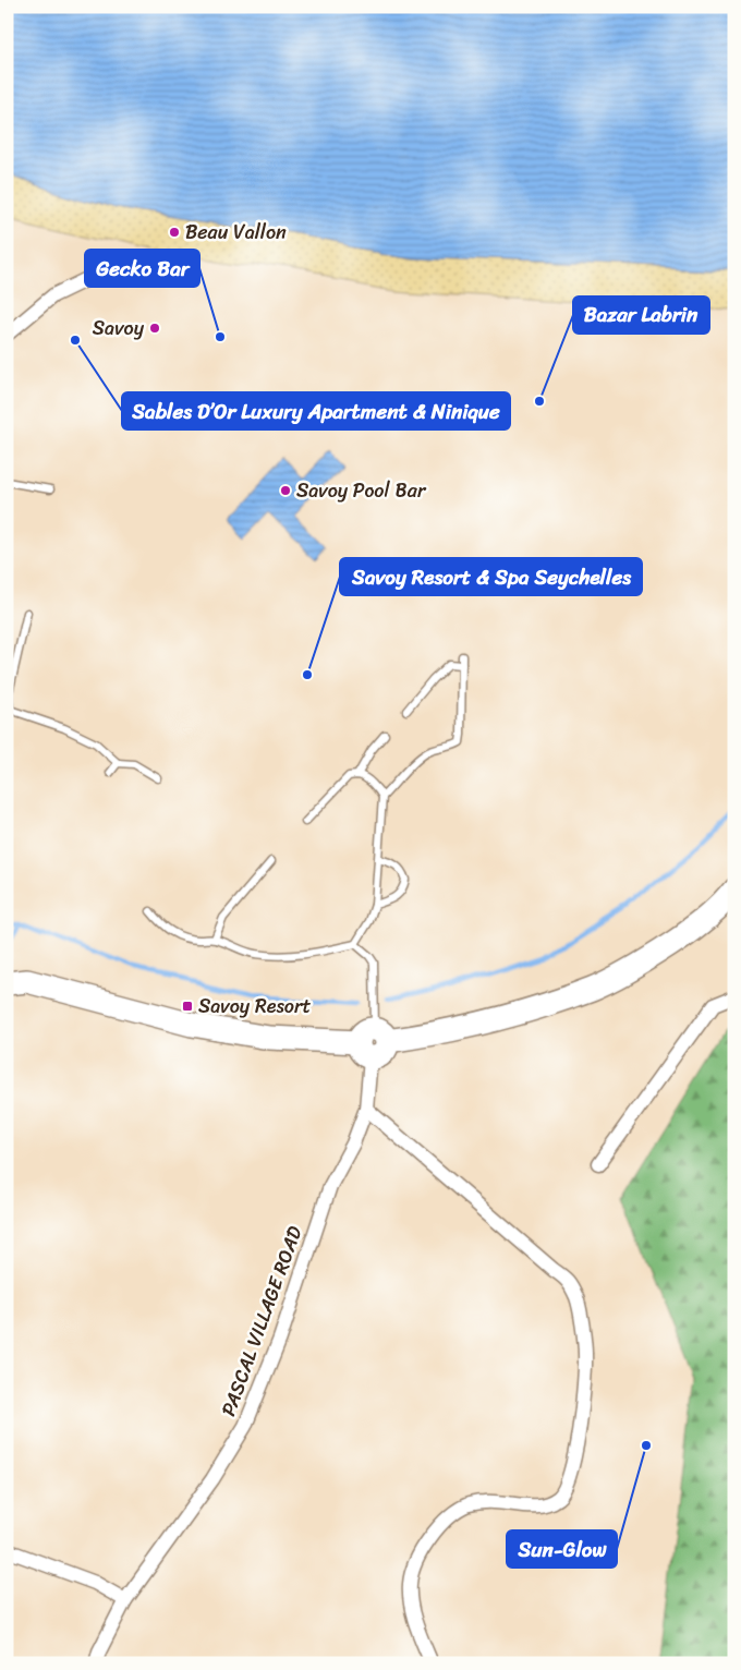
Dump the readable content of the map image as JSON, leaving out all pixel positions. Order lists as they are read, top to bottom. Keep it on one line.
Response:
{"streets":{"street":["PASCAL VILLAGE ROAD"]},"places":{"other":["Beau Vallon","Savoy","Gecko Bar","Sables D’Or Luxury Apartment & Ninique","Bazar Labrin","Savoy Pool Bar","Savoy Resort & Spa Seychelles","Sun-Glow"],"transit":["Savoy Resort"]}}
